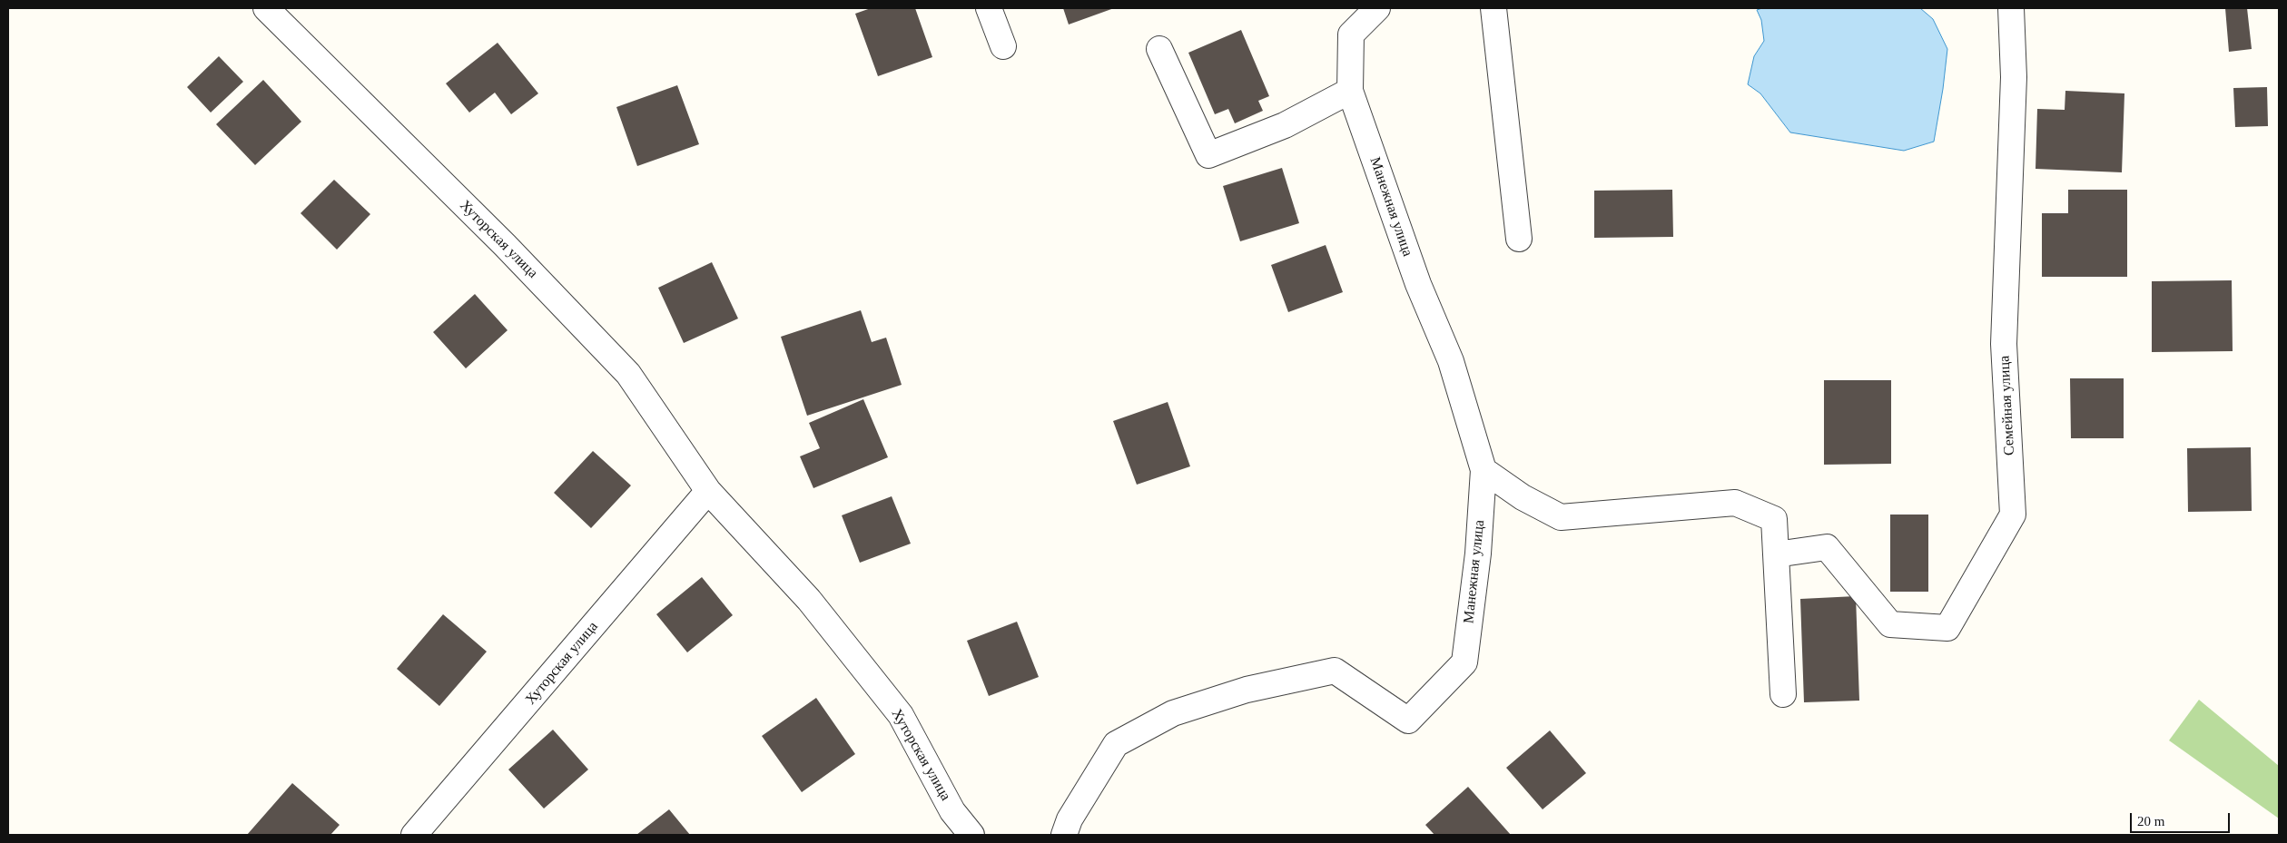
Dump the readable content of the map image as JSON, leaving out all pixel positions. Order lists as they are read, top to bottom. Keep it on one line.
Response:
{"streets":{"street":["Манежная улица","Хуторская улица","Семейная улица"]},"scale_bar":"20 m"}
